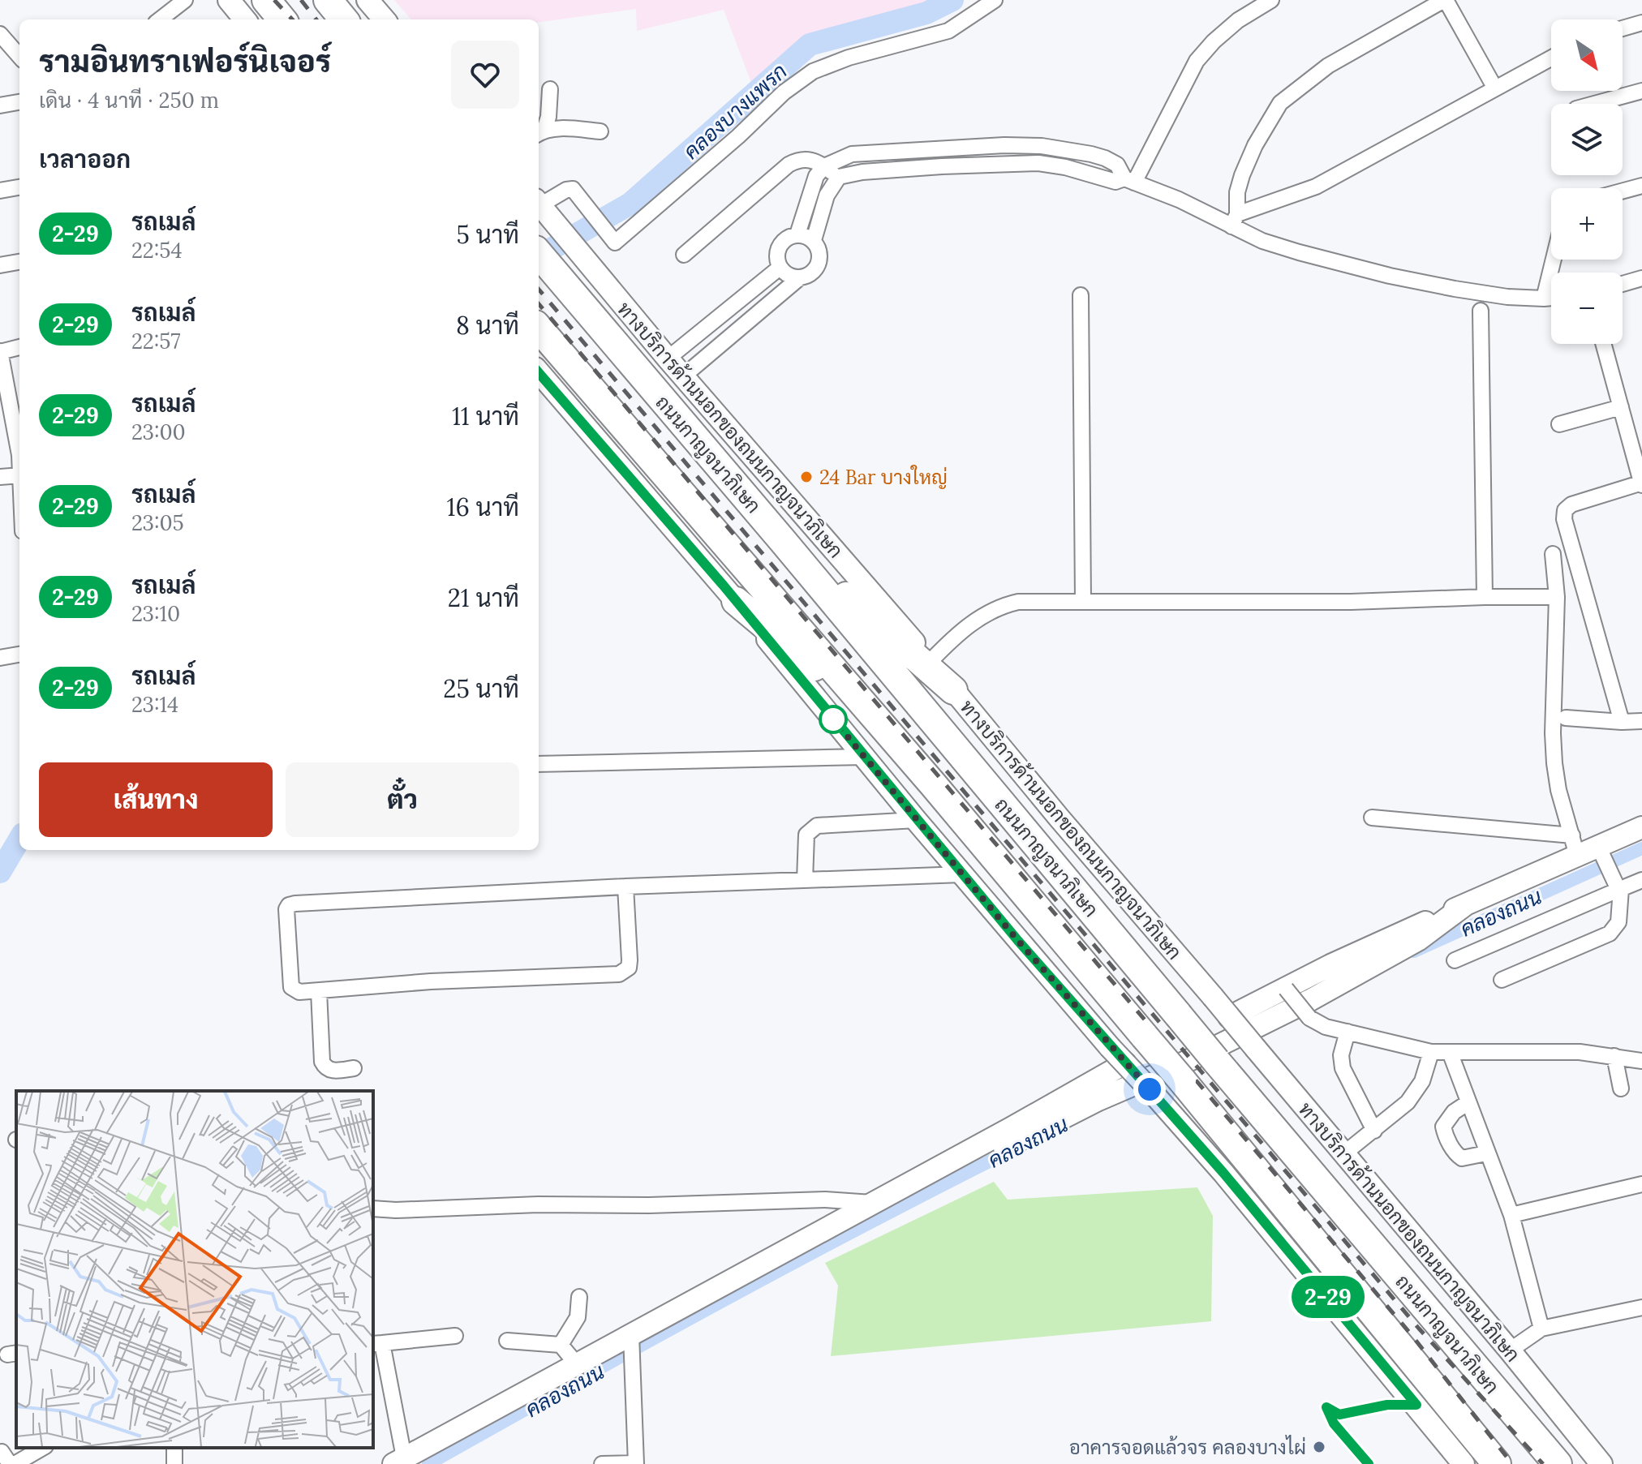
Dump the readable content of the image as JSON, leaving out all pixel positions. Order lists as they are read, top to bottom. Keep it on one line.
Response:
{"streets":{"highway":["ถนนกาญจนาภิเษก"],"main road":["ทางบริการด้านนอกของถนนกาญจนาภิเษก"]},"water":["คลองบางแพรก","คลองถนน"],"places":["24 Bar บางใหญ่","อาคารจอดแล้วจร คลองบางไผ่"],"lines":["bus line 2-29"],"north":"bottom right","page":{"on_map":"2-29","map_buttons":["+","−"],"heading":[["รามอินทราเฟอร์นิเจอร์","เดิน · 4 นาที · 250 m"],"เวลาออก"],"list":[{"mark":"2-29","name":"รถเมล์","note":"22:54","value":"5 นาที"},{"mark":"2-29","name":"รถเมล์","note":"22:57","value":"8 นาที"},{"mark":"2-29","name":"รถเมล์","note":"23:00","value":"11 นาที"},{"mark":"2-29","name":"รถเมล์","note":"23:05","value":"16 นาที"},{"mark":"2-29","name":"รถเมล์","note":"23:10","value":"21 นาที"},{"mark":"2-29","name":"รถเมล์","note":"23:14","value":"25 นาที"}],"buttons":["เส้นทาง","ตั๋ว"]}}
